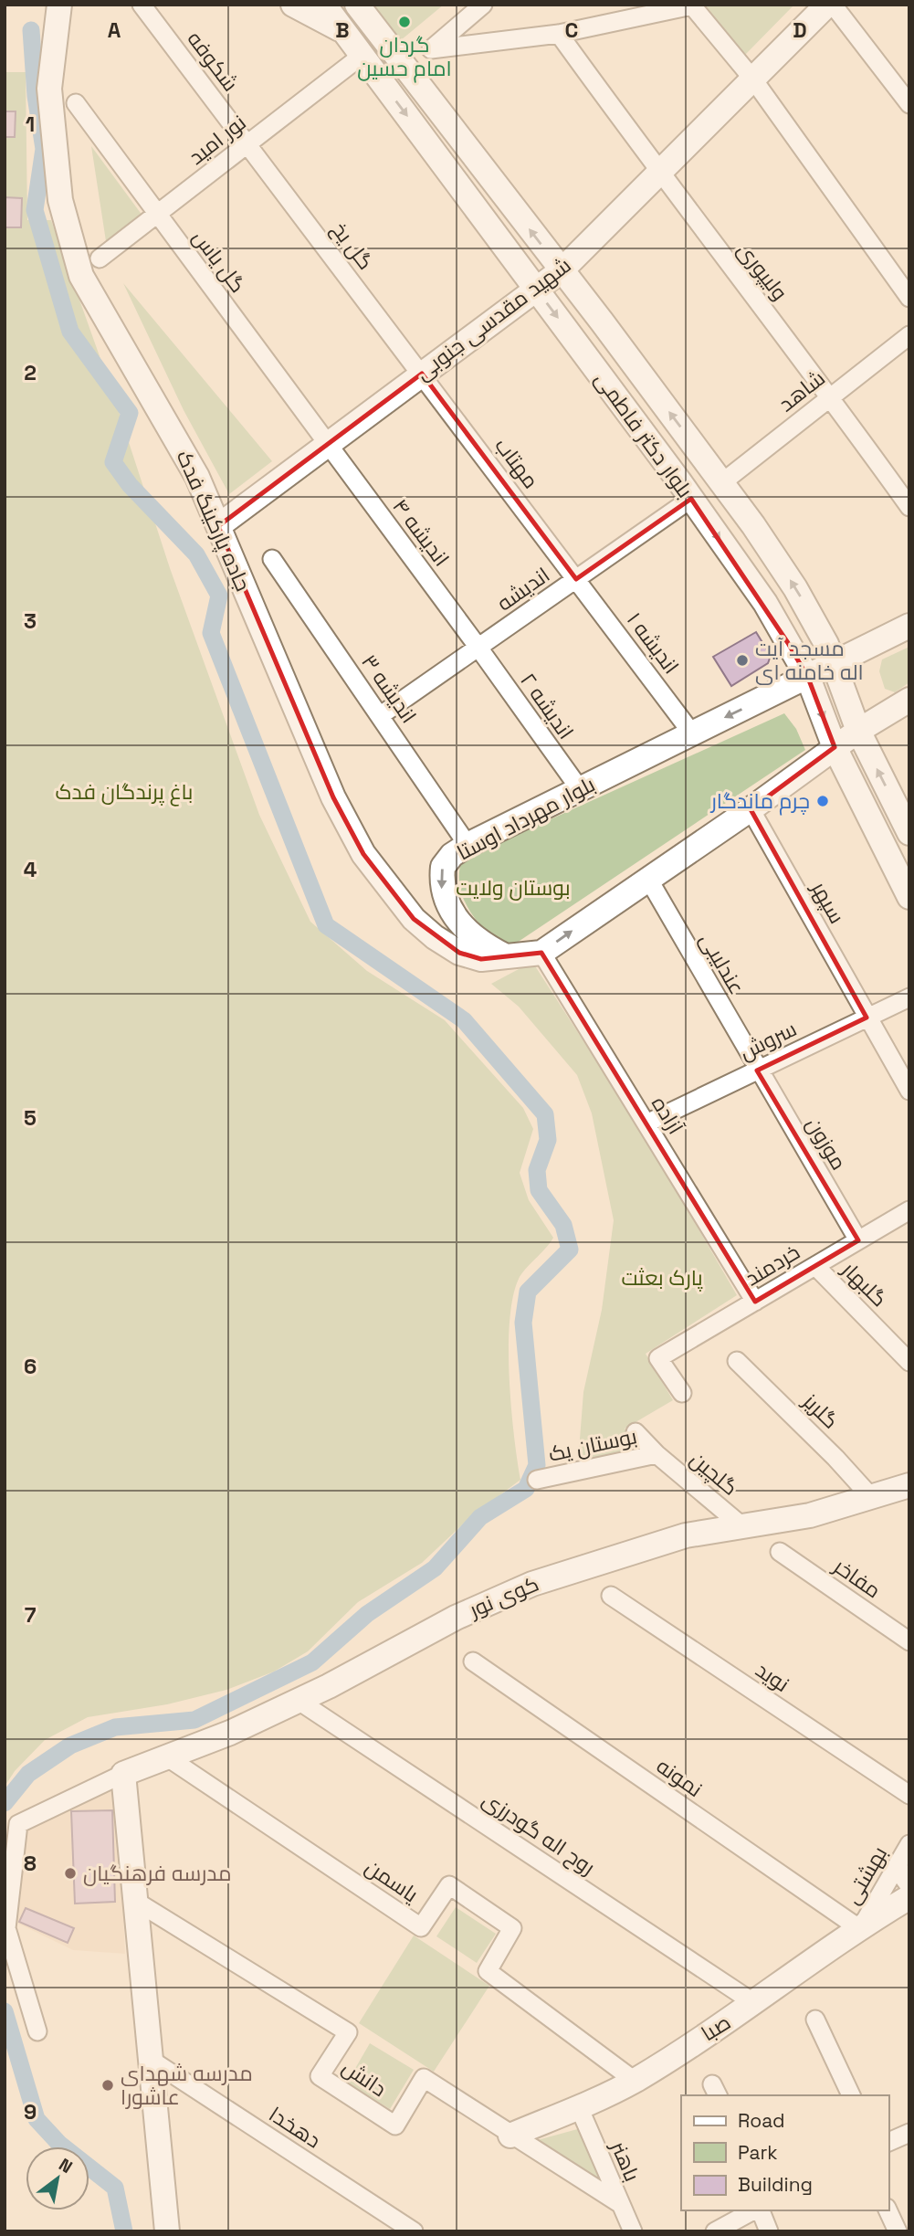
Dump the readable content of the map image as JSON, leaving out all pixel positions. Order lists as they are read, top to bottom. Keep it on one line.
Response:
{"streets":{"street":["شکوفه","نور امید","گل یخ","گل یاس","ولیپوری","شهید مقدسی جنوبی","شاهد","بلوار دکتر فاطمی","مهتاب","جاده پارکینگ فدک","اندیشه ۴","اندیشه","اندیشه ۱","اندیشه ۳","اندیشه ۲","بلوار مهرداد اوستا","سپهر","عندلیبی","سروش","آزاده","موزون","خردمند","گلبهار","گلریز","بوستان یک","گلچین","مفاخر","کوی نور","نوید","نمونه","روح اله گودرزی","بهشتی","یاسمن","صبا","دانش","دهخدا","باهنر"]},"crossings":[["شکوفه","نور امید"],["شکوفه","گل یخ"],["نور امید","گل یخ"],["نور امید","گل یاس"],["نور امید","بلوار دکتر فاطمی"],["گل یخ","شهید مقدسی جنوبی"],["گل یخ","مهتاب"],["گل یاس","شهید مقدسی جنوبی"],["گل یاس","اندیشه ۴"],["ولیپوری","شهید مقدسی جنوبی"],["ولیپوری","شاهد"],["شهید مقدسی جنوبی","بلوار دکتر فاطمی"],["شهید مقدسی جنوبی","مهتاب"],["شهید مقدسی جنوبی","جاده پارکینگ فدک"],["شهید مقدسی جنوبی","اندیشه ۴"],["شاهد","بلوار دکتر فاطمی"],["بلوار دکتر فاطمی","اندیشه"],["بلوار دکتر فاطمی","بلوار مهرداد اوستا"],["مهتاب","اندیشه"],["مهتاب","اندیشه ۱"],["جاده پارکینگ فدک","بلوار مهرداد اوستا"],["اندیشه ۴","اندیشه"],["اندیشه ۴","اندیشه ۲"],["اندیشه","اندیشه ۱"],["اندیشه","اندیشه ۳"],["اندیشه","اندیشه ۲"],["اندیشه ۱","بلوار مهرداد اوستا"],["اندیشه ۳","بلوار مهرداد اوستا"],["اندیشه ۲","بلوار مهرداد اوستا"],["سپهر","سروش"],["عندلیبی","سروش"],["عندلیبی","موزون"],["سروش","آزاده"],["سروش","موزون"],["آزاده","خردمند"],["موزون","خردمند"],["خردمند","گلبهار"],["گلریز","کوی نور"],["بوستان یک","گلچین"],["گلچین","کوی نور"],["کوی نور","روح اله گودرزی"],["کوی نور","یاسمن"],["نمونه","بهشتی"],["نمونه","صبا"],["روح اله گودرزی","صبا"],["بهشتی","صبا"],["یاسمن","صبا"],["صبا","دانش"],["صبا","باهنر"],["دانش","باهنر"]],"parks":["باغ پرندگان فدک","بوستان ولایت","پارک بعثت"],"places":["گردان امام حسین","مسجد آیت اله خامنه ای","چرم ماندگار","مدرسه فرهنگیان","مدرسه شهدای عاشورا"],"legend":["Road","Park","Building"],"north":"top right","grid":{"columns":["A","B","C","D"],"rows":["1","2","3","4","5","6","7","8","9"]}}
